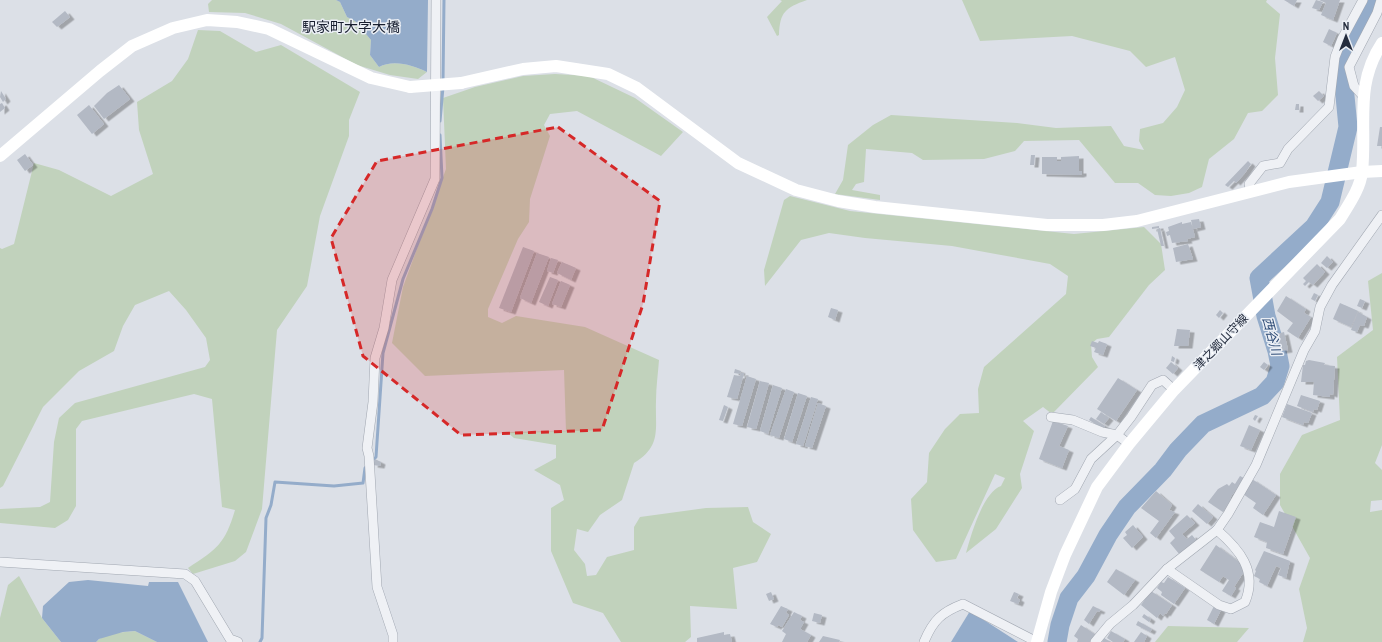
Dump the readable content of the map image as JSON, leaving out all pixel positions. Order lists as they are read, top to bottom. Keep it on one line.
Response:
{"streets":{"street":["津之郷山守線"]},"districts":["駅家町大字大橋"],"water":["西谷川"],"north":"top"}
